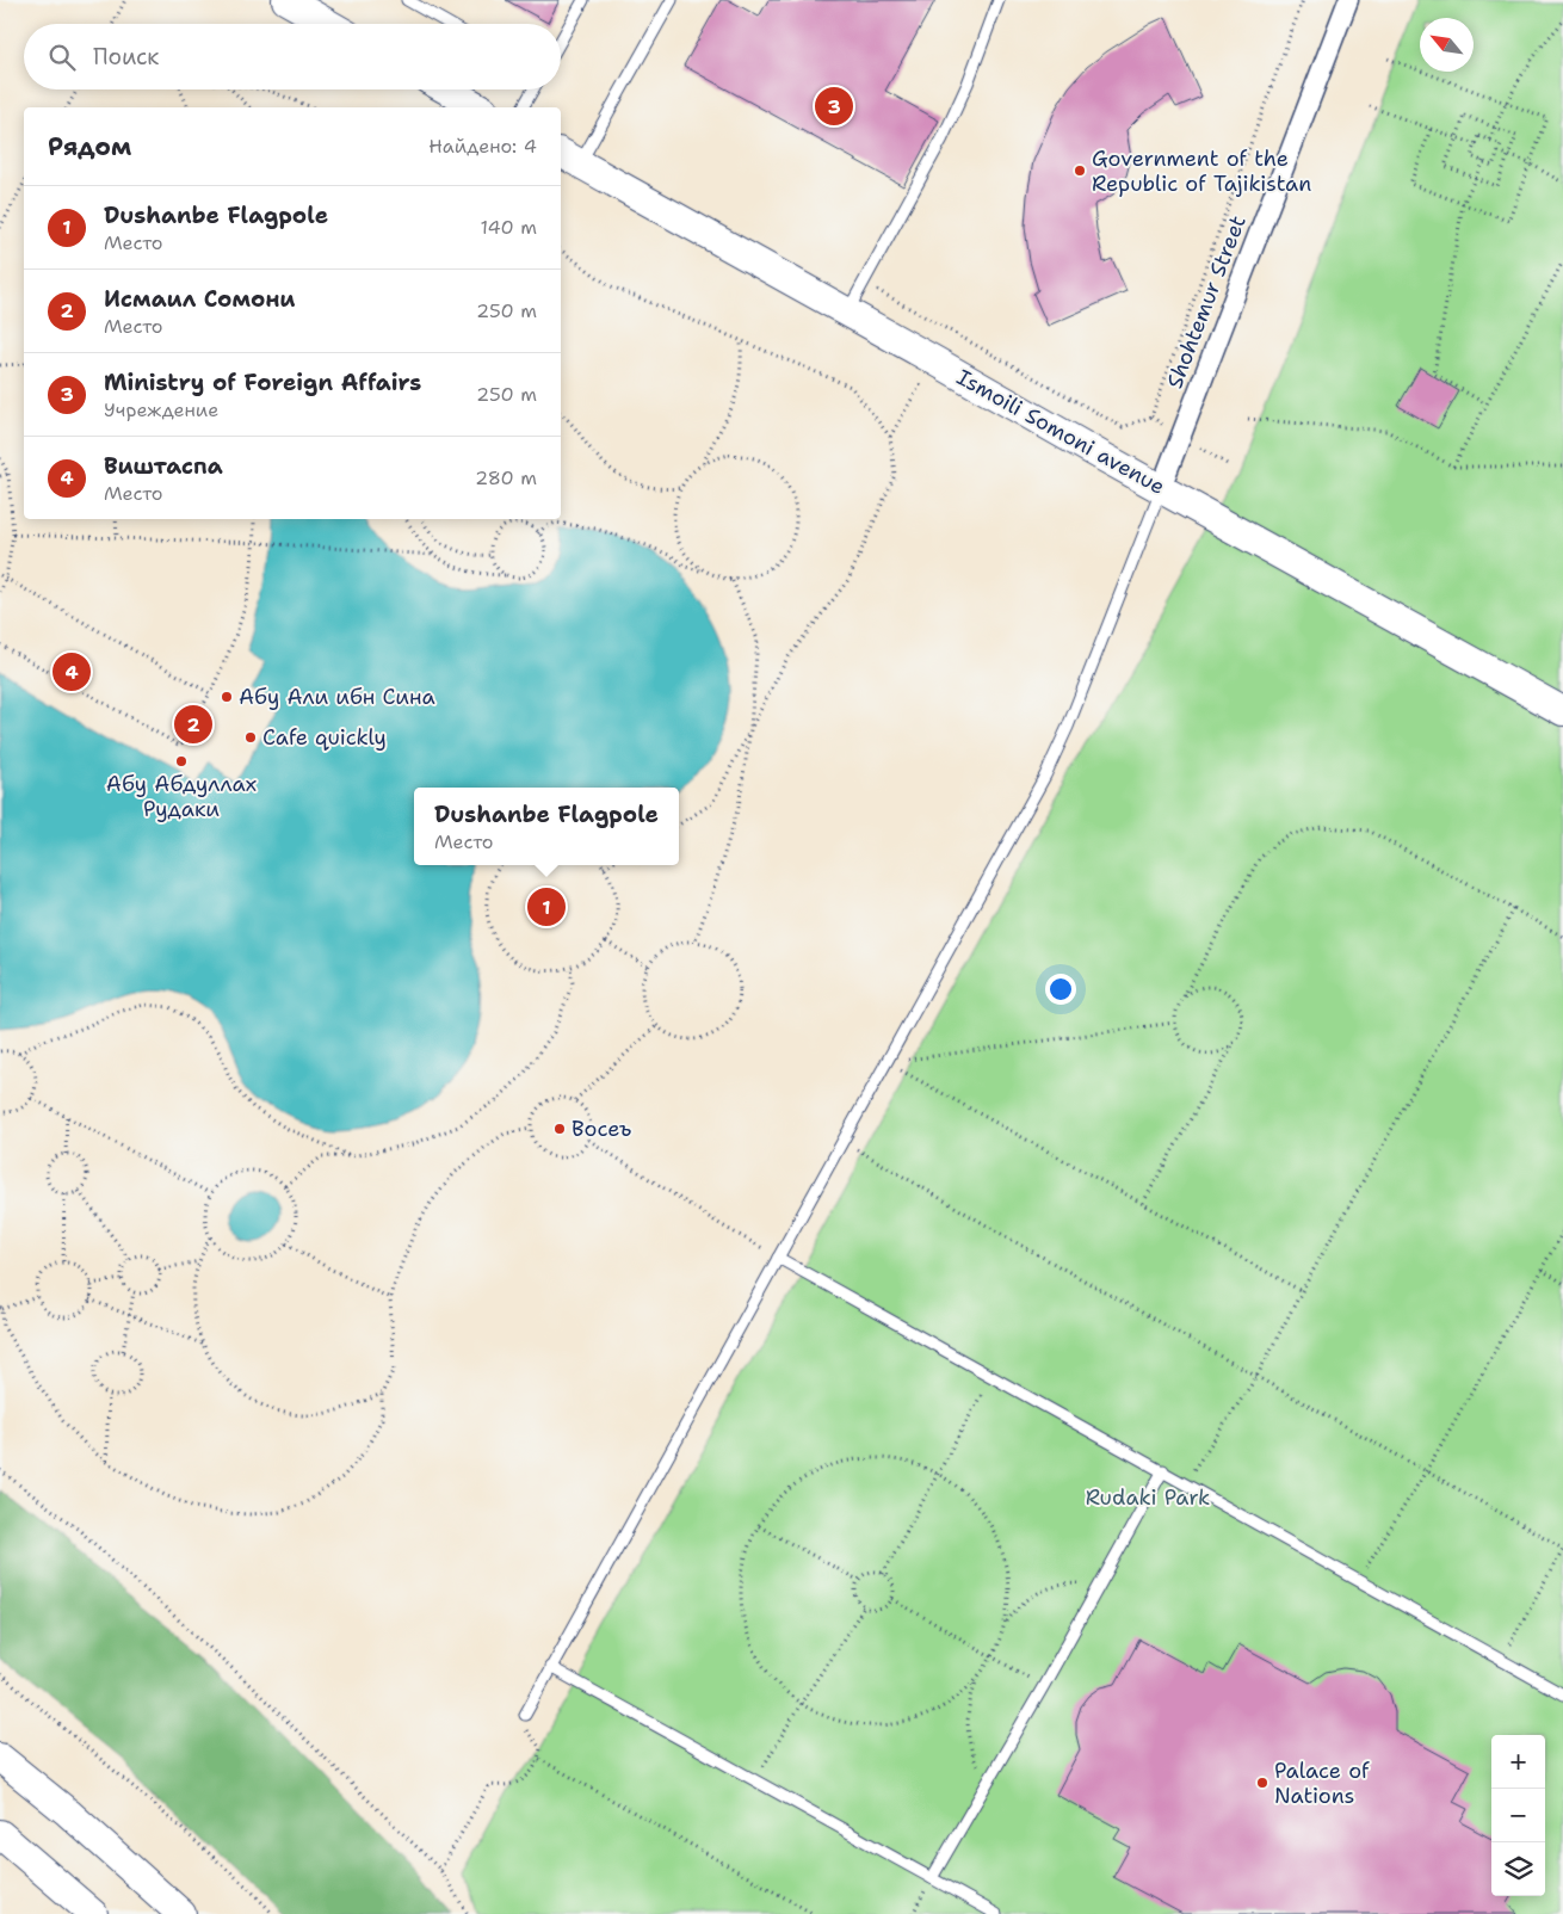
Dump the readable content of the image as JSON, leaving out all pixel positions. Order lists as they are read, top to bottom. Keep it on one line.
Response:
{"streets":{"street":["Shohtemur Street","Ismoili Somoni avenue"]},"crossings":[["Shohtemur Street","Ismoili Somoni avenue"]],"parks":["Rudaki Park"],"places":["Government of the Republic of Tajikistan","Абу Али ибн Сина","Cafe quickly","Абу Абдуллах Рудаки","Восеъ","Palace of Nations"],"north":"top left","page":{"search":"Поиск","pins":["3","4","2","1"],"heading":["Рядом","Найдено: 4"],"list":[{"mark":"1","name":"Dushanbe Flagpole","note":"Место","value":"140 m"},{"mark":"2","name":"Исмаил Сомони","note":"Место","value":"250 m"},{"mark":"3","name":"Ministry of Foreign Affairs","note":"Учреждение","value":"250 m"},{"mark":"4","name":"Виштаспа","note":"Место","value":"280 m"}],"popup":["Dushanbe Flagpole","Место"],"map_buttons":["+","−"]}}
